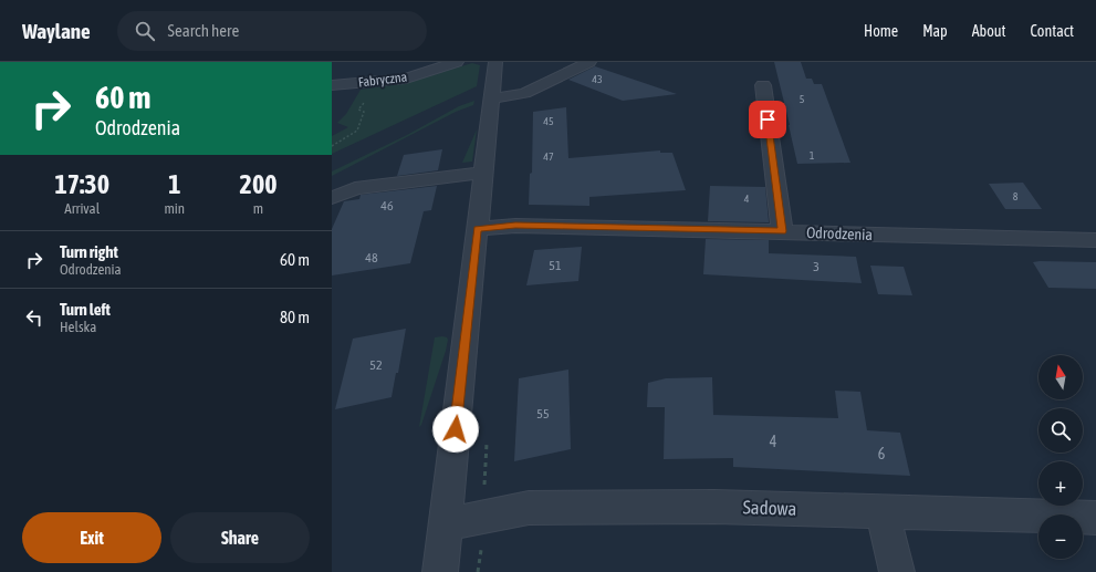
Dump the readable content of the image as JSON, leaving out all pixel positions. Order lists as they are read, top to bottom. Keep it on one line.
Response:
{"streets":{"street":["Fabryczna","Odrodzenia","Sadowa"]},"house_numbers":["43","5","45","1","47","8","4","46","48","51","3","52","55","4","6"],"north":"top","page":{"header":"Waylane","search":"Search here","nav":["Home","Map","About","Contact"],"turn":["60 m","Odrodzenia"],"eta":["17:30","Arrival","1","min","200","m"],"list":[{"name":"Turn right","note":"Odrodzenia","value":"60 m"},{"name":"Turn left","note":"Helska","value":"80 m"}],"map_buttons":["+","−"],"buttons":["Exit","Share"]}}
